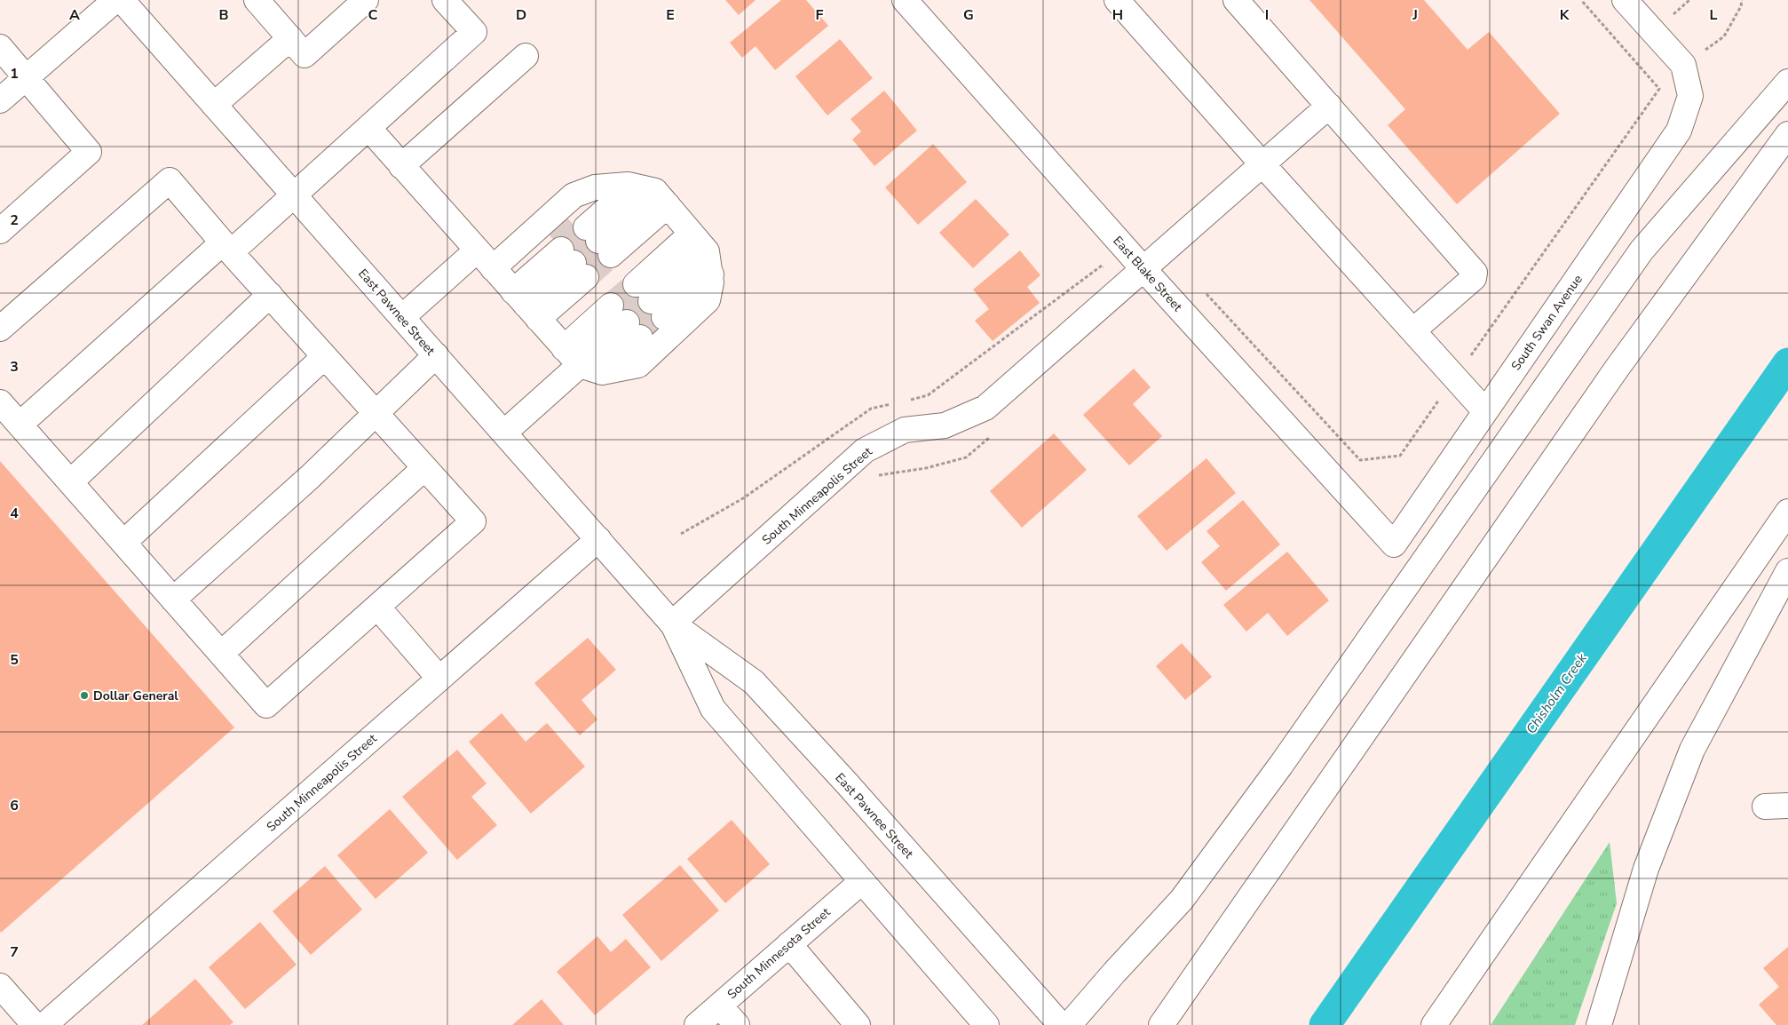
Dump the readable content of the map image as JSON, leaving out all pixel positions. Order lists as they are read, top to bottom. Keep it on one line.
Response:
{"streets":{"main road":["East Blake Street","East Pawnee Street","South Swan Avenue","South Minneapolis Street","South Minnesota Street"]},"crossings":[["East Blake Street","South Swan Avenue"],["East Blake Street","South Minneapolis Street"],["East Pawnee Street","South Minneapolis Street"],["East Pawnee Street","South Minnesota Street"]],"water":["Chisholm Creek"],"places":["Dollar General"],"grid":{"columns":["A","B","C","D","E","F","G","H","I","J","K","L"],"rows":["1","2","3","4","5","6","7"]}}
